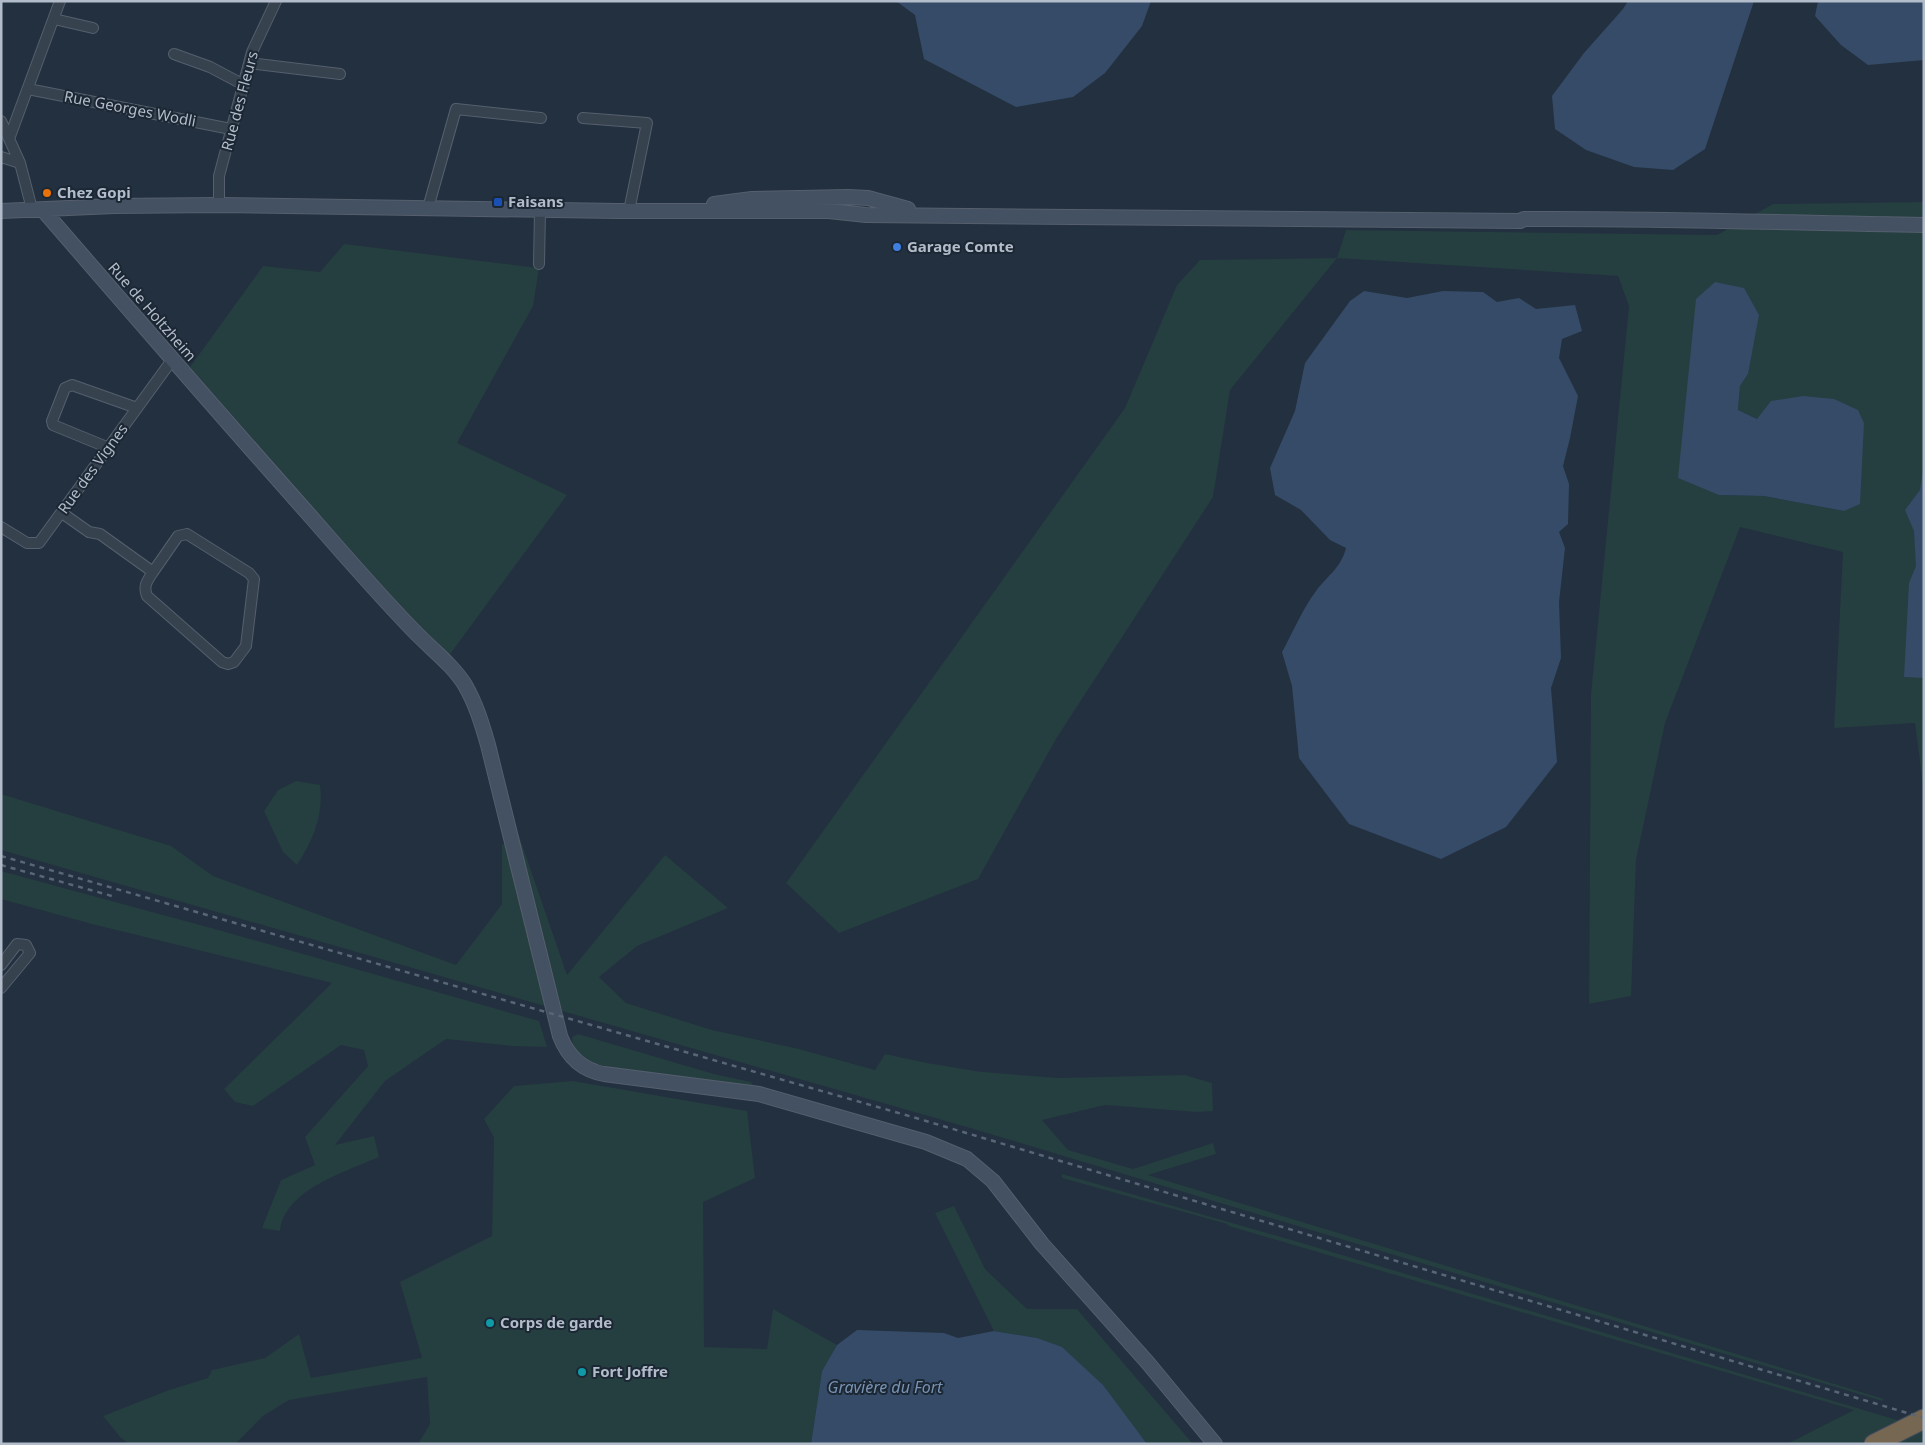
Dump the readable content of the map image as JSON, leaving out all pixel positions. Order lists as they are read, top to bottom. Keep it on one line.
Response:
{"streets":{"main road":["Rue de Holtzheim"],"street":["Rue des Fleurs","Rue Georges Wodli","Rue des Vignes"]},"crossings":[["Rue des Fleurs","Rue Georges Wodli"],["Rue de Holtzheim","Rue des Vignes"]],"water":["Gravière du Fort"],"places":{"other":["Chez Gopi","Garage Comte","Corps de garde","Fort Joffre"],"transit":["Faisans"]}}
